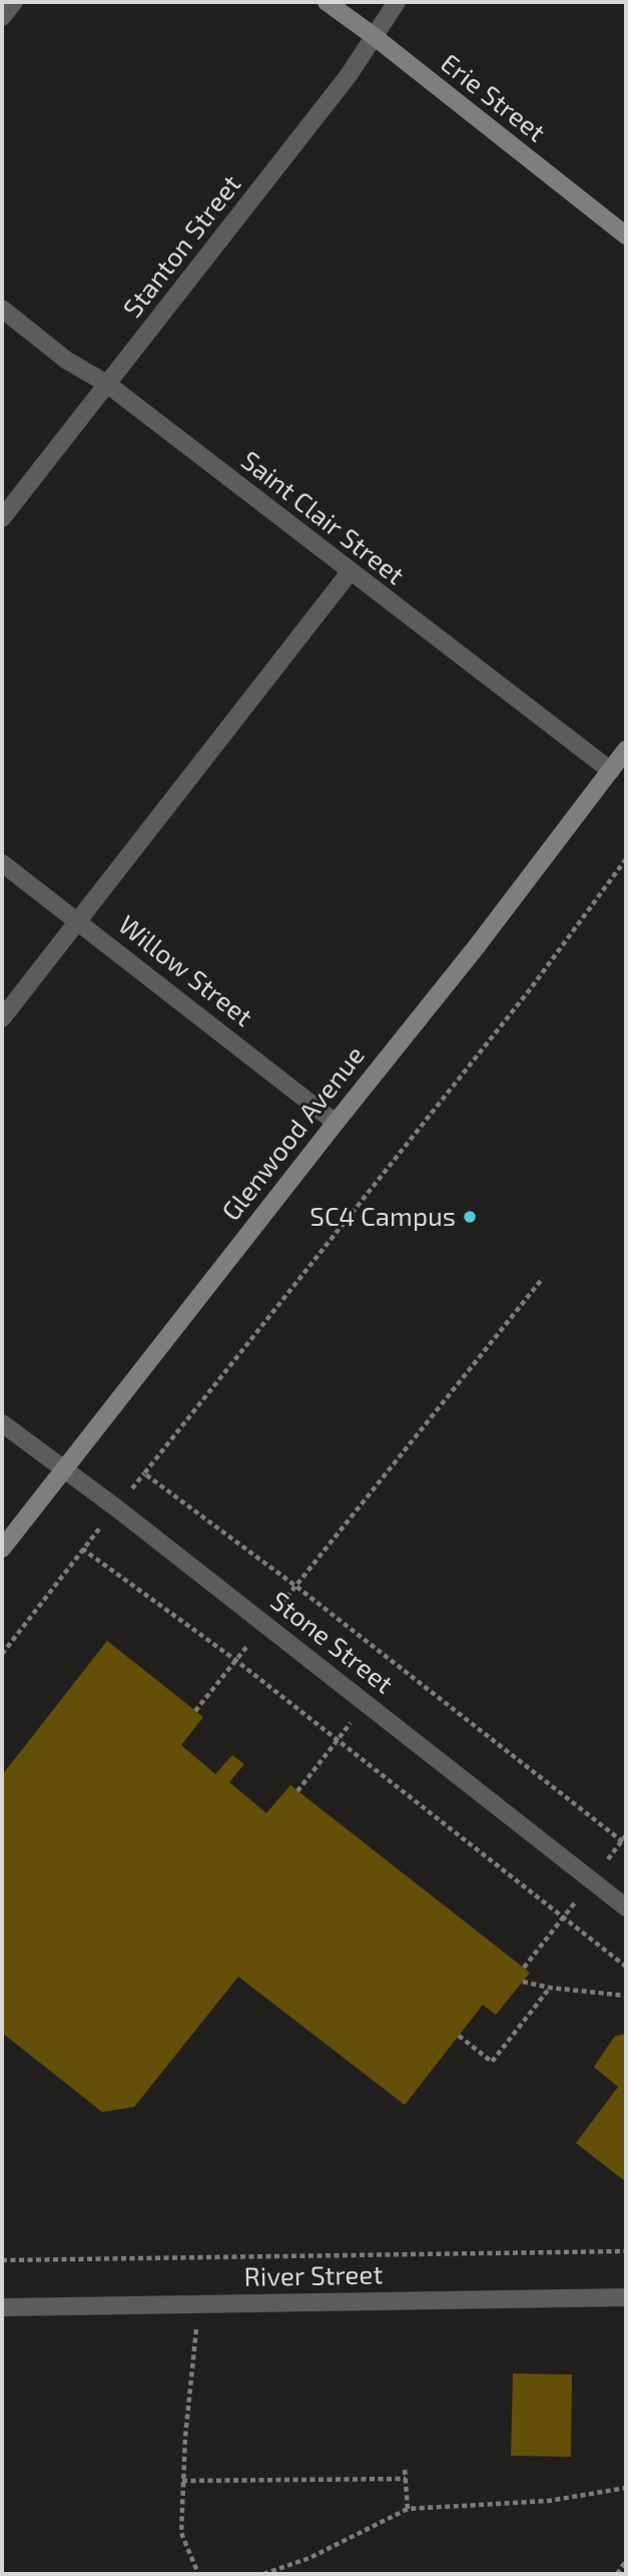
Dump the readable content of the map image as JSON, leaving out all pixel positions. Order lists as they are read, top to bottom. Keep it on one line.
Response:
{"streets":{"street":["Erie Street","Stanton Street","Saint Clair Street","Willow Street","Glenwood Avenue","Stone Street","River Street"]},"crossings":[["Erie Street","Stanton Street"],["Stanton Street","Saint Clair Street"],["Saint Clair Street","Glenwood Avenue"],["Willow Street","Glenwood Avenue"],["Glenwood Avenue","Stone Street"]],"places":["SC4 Campus"]}
